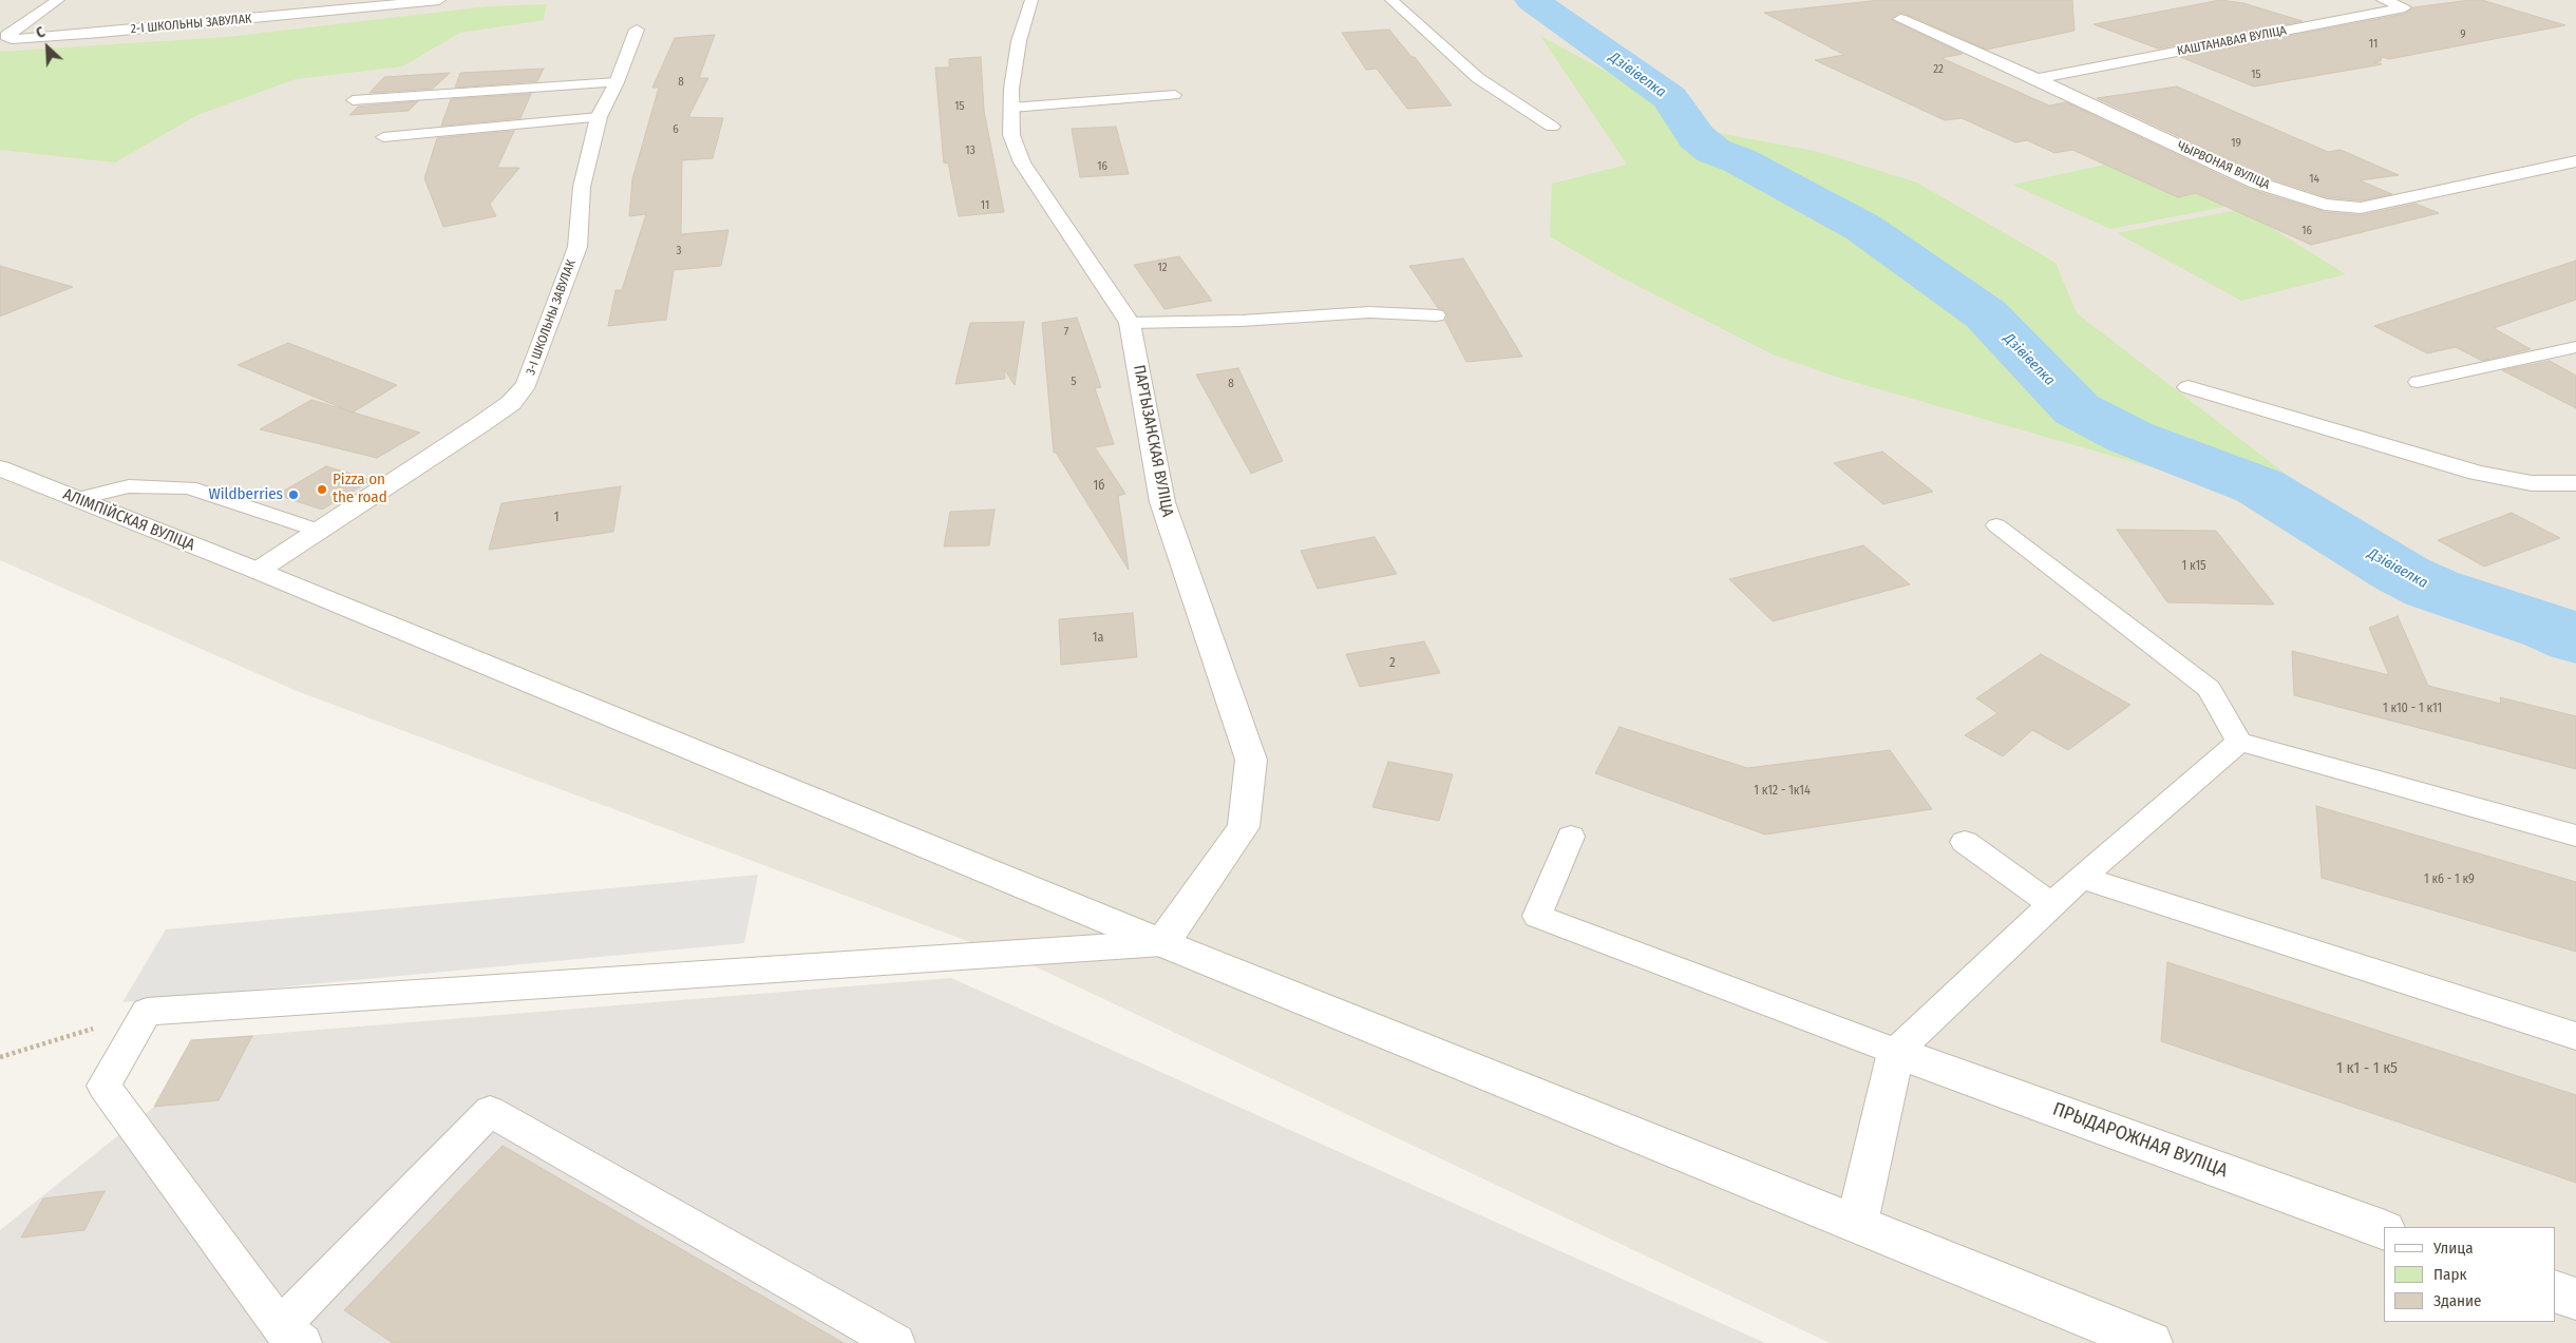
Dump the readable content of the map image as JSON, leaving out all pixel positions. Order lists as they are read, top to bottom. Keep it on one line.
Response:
{"streets":{"street":["2-І ШКОЛЬНЫ ЗАВУЛАК","КАШТАНАВАЯ ВУЛІЦА","ЧЫРВОНАЯ ВУЛІЦА","3-І ШКОЛЬНЫ ЗАВУЛАК","ПАРТЫЗАНСКАЯ ВУЛІЦА","АЛІМПІЙСКАЯ ВУЛІЦА","ПРЫДАРОЖНАЯ ВУЛІЦА"]},"crossings":[["КАШТАНАВАЯ ВУЛІЦА","ЧЫРВОНАЯ ВУЛІЦА"],["3-І ШКОЛЬНЫ ЗАВУЛАК","АЛІМПІЙСКАЯ ВУЛІЦА"],["ПАРТЫЗАНСКАЯ ВУЛІЦА","АЛІМПІЙСКАЯ ВУЛІЦА"]],"water":["Дзівівелка"],"places":["Pizza on the road","Wildberries"],"house_numbers":["9","11","22","15","8","15","6","19","13","16","14","11","16","3","12","7","5","8","1б","1","1 к15","1а","2","1 к10 - 1 к11","1 к12 - 1к14","1 к6 - 1 к9","1 к1 - 1 к5"],"legend":["Улица","Парк","Здание"],"north":"top left"}
